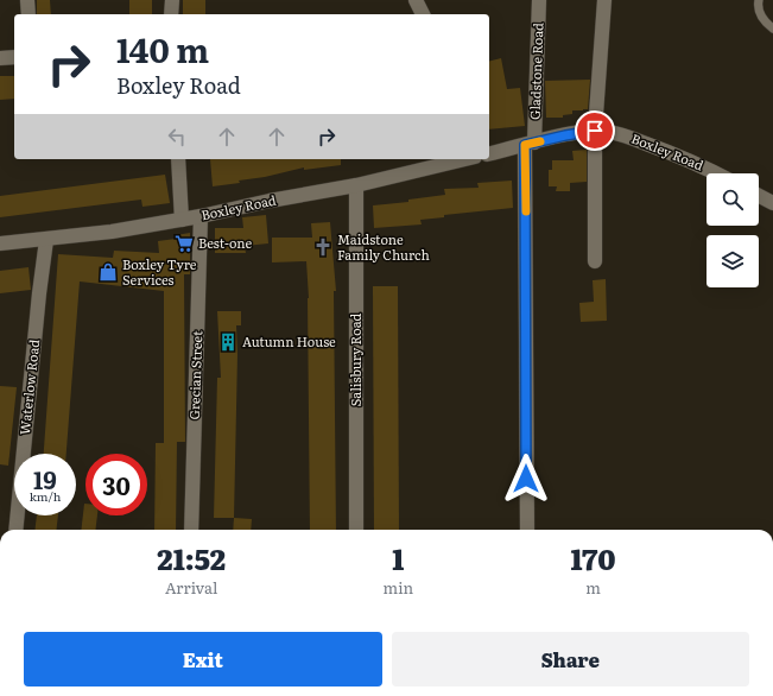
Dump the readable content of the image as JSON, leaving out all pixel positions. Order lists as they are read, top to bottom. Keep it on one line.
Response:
{"streets":{"street":["Gladstone Road","Boxley Road","Salisbury Road","Grecian Street","Waterlow Road"]},"crossings":[["Gladstone Road","Boxley Road"],["Boxley Road","Salisbury Road"],["Boxley Road","Grecian Street"],["Boxley Road","Waterlow Road"]],"places":{"supermarket":["Best-one"],"church":["Maidstone Family Church"],"shop":["Boxley Tyre Services"],"building":["Autumn House"]},"page":{"turn":["140 m","Boxley Road"],"speed":"19 km/h","limit":"30","eta":["21:52","Arrival","1","min","170","m"],"buttons":["Exit","Share"]}}
